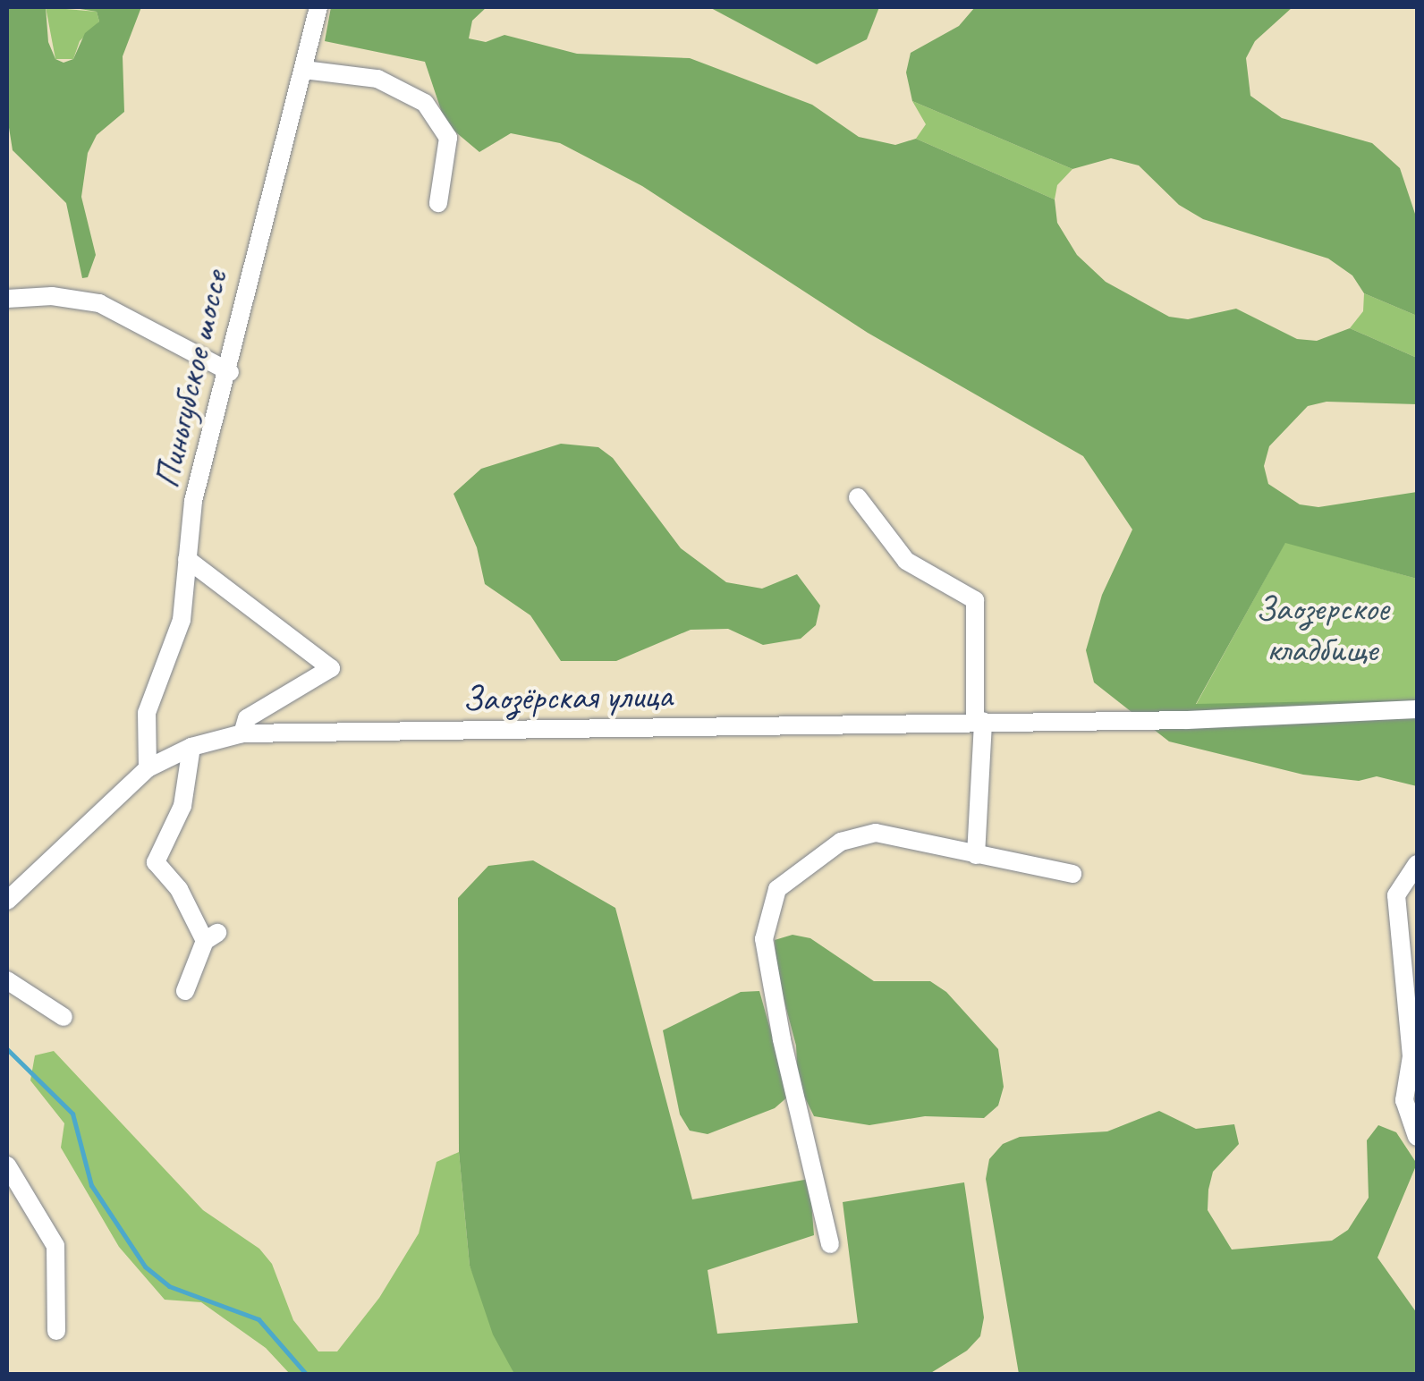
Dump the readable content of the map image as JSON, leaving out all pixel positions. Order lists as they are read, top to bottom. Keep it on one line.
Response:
{"streets":{"street":["Пиньгубское шоссе","Заозёрская улица"]},"crossings":[["Пиньгубское шоссе","Заозёрская улица"]],"parks":["Заозерское кладбище"]}
